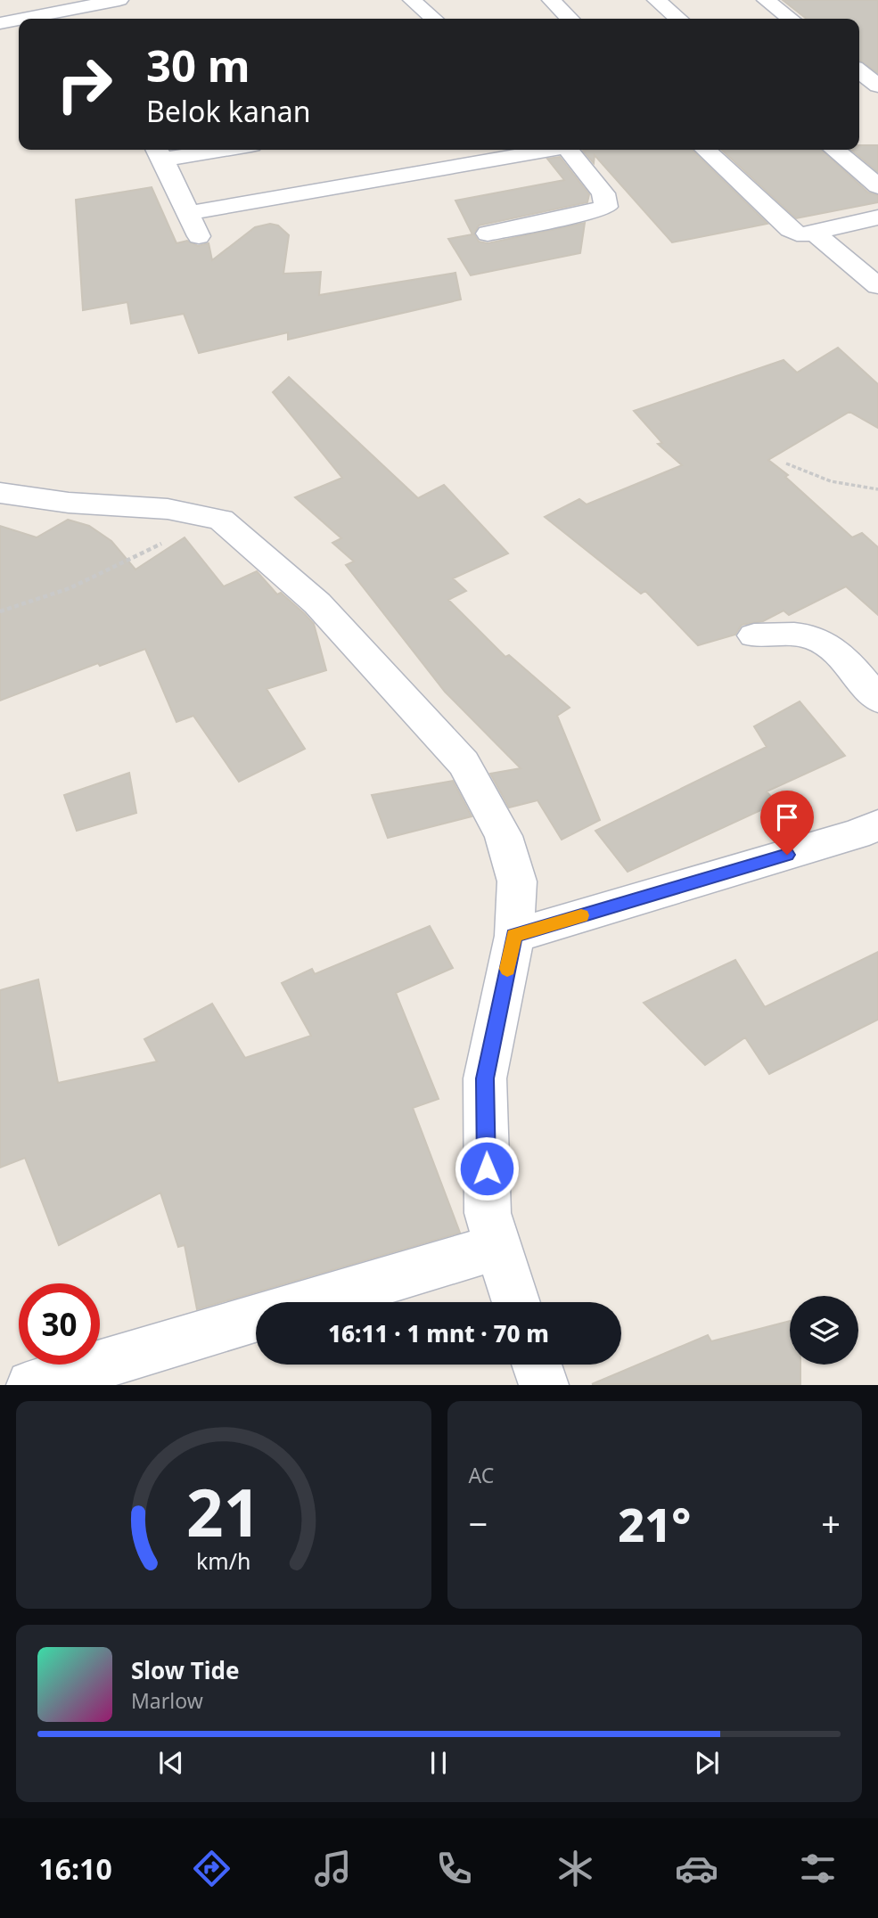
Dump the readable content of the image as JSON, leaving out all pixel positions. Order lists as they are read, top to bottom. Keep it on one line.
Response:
{"page":{"turn":["30 m","Belok kanan"],"limit":"30","trip":"16:11 · 1 mnt · 70 m","tile":"AC","heat":["−","21°","+"],"song":["Slow Tide","Marlow"],"tabs":"16:10","gauge":["21","km/h"]}}
